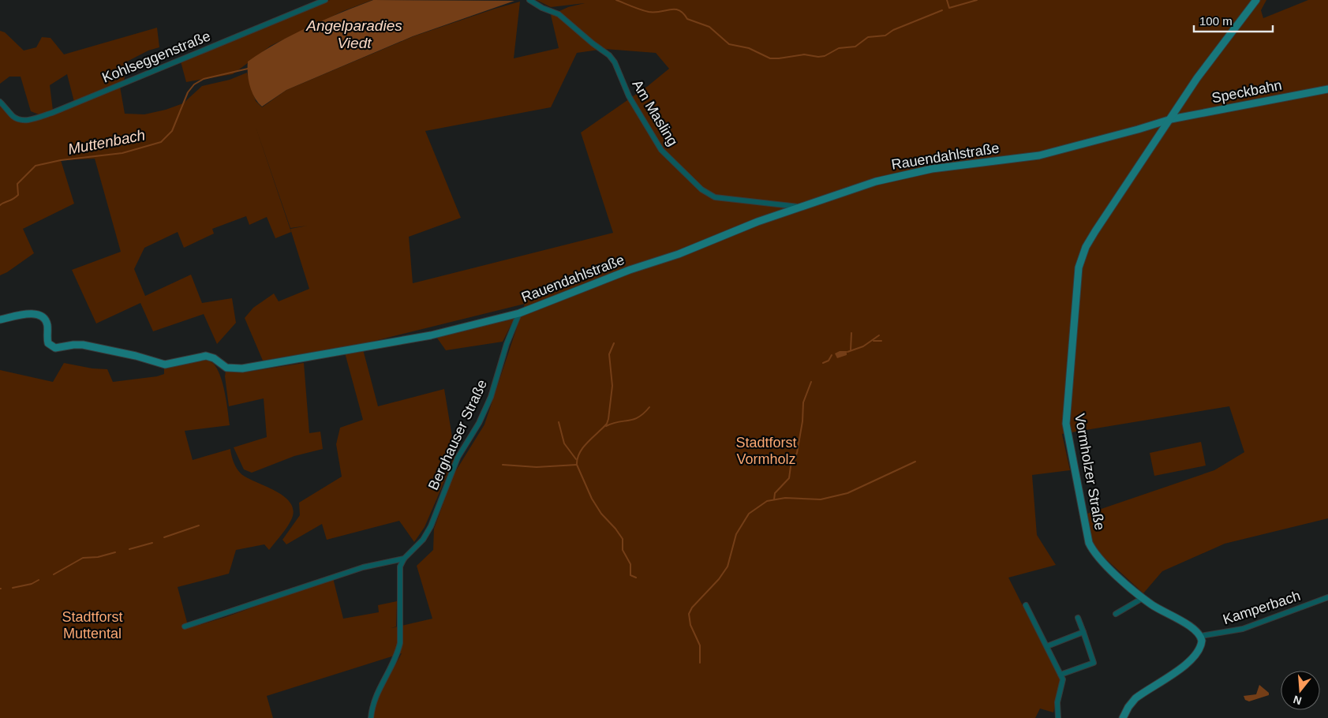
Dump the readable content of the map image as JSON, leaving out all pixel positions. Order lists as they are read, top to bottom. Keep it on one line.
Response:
{"streets":{"street":["Kohlseggenstraße","Speckbahn","Am Masling","Rauendahlstraße","Berghauser Straße","Vormholzer Straße","Kamperbach"]},"crossings":[["Speckbahn","Rauendahlstraße"],["Speckbahn","Vormholzer Straße"],["Am Masling","Rauendahlstraße"],["Rauendahlstraße","Berghauser Straße"],["Rauendahlstraße","Vormholzer Straße"],["Vormholzer Straße","Kamperbach"]],"water":["Angelparadies Viedt","Muttenbach"],"parks":["Stadtforst Vormholz","Stadtforst Muttental"],"scale_bar":"100 m","north":"bottom"}
